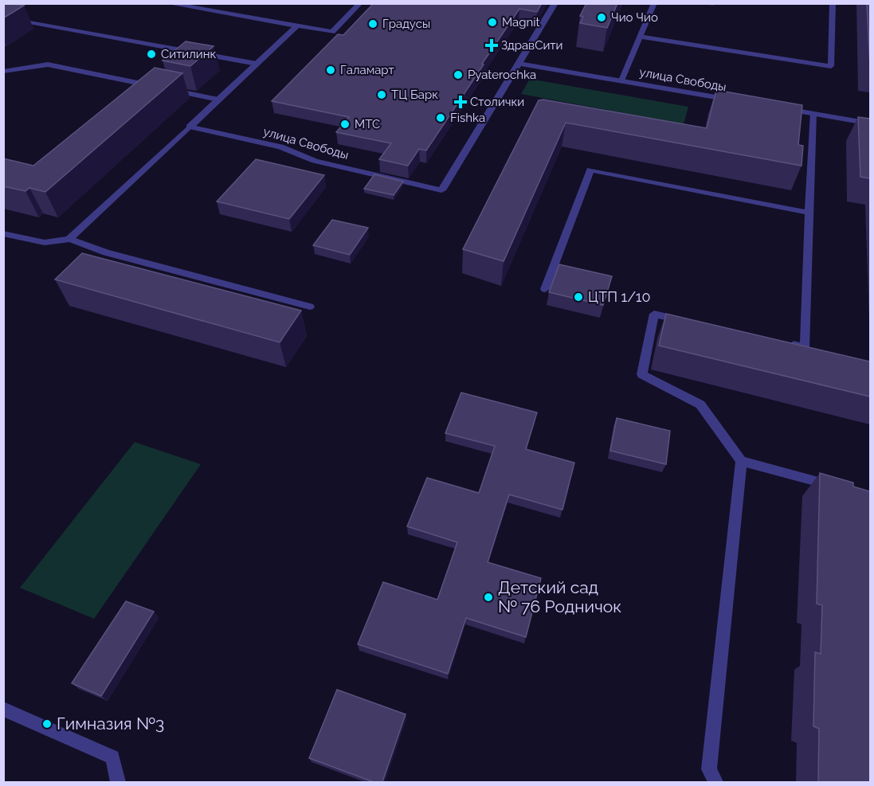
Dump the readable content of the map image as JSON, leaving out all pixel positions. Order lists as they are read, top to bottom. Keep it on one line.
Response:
{"streets":{"street":["улица Свободы"]},"places":{"other":["Чио Чио","Magnit","Градусы","Ситилинк","Галамарт","Pyaterochka","ТЦ Барк","Fishka","МТС","ЦТП 1/10","Детский сад № 76 Родничок","Гимназия №3"],"health":["ЗдравСити","Столички"]}}
